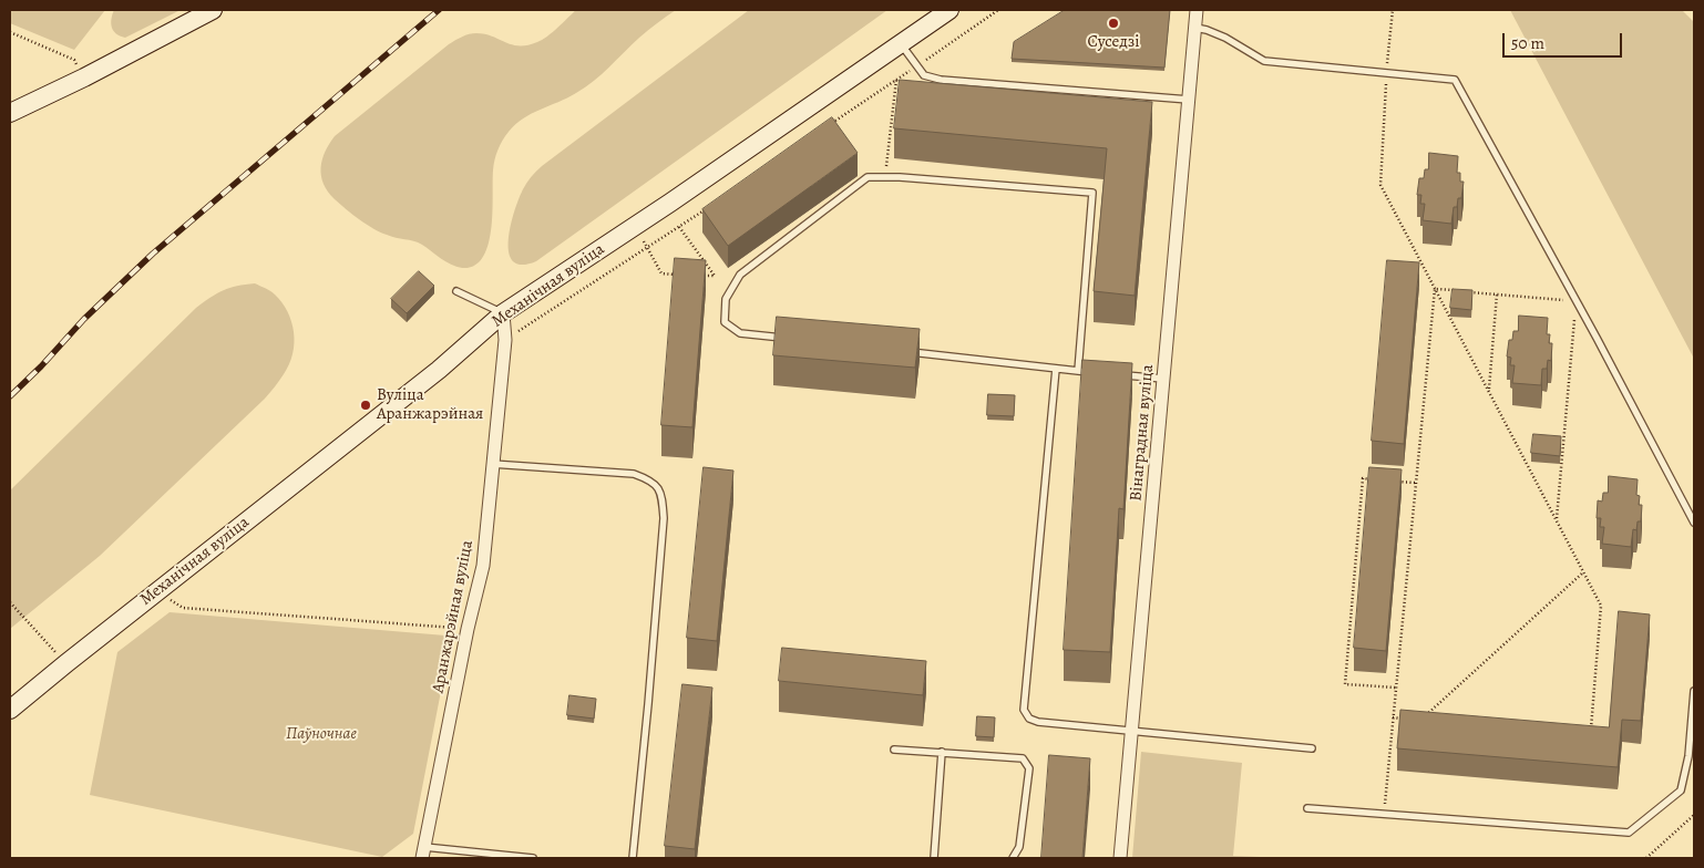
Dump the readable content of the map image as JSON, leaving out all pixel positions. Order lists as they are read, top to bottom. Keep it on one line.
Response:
{"streets":{"street":["Механічная вуліца","Вінаградная вуліца","Аранжарэйная вуліца"]},"crossings":[["Механічная вуліца","Аранжарэйная вуліца"]],"parks":["Паўночнае"],"places":["Суседзі","Вуліца Аранжарэйная"],"scale_bar":"50 m"}
